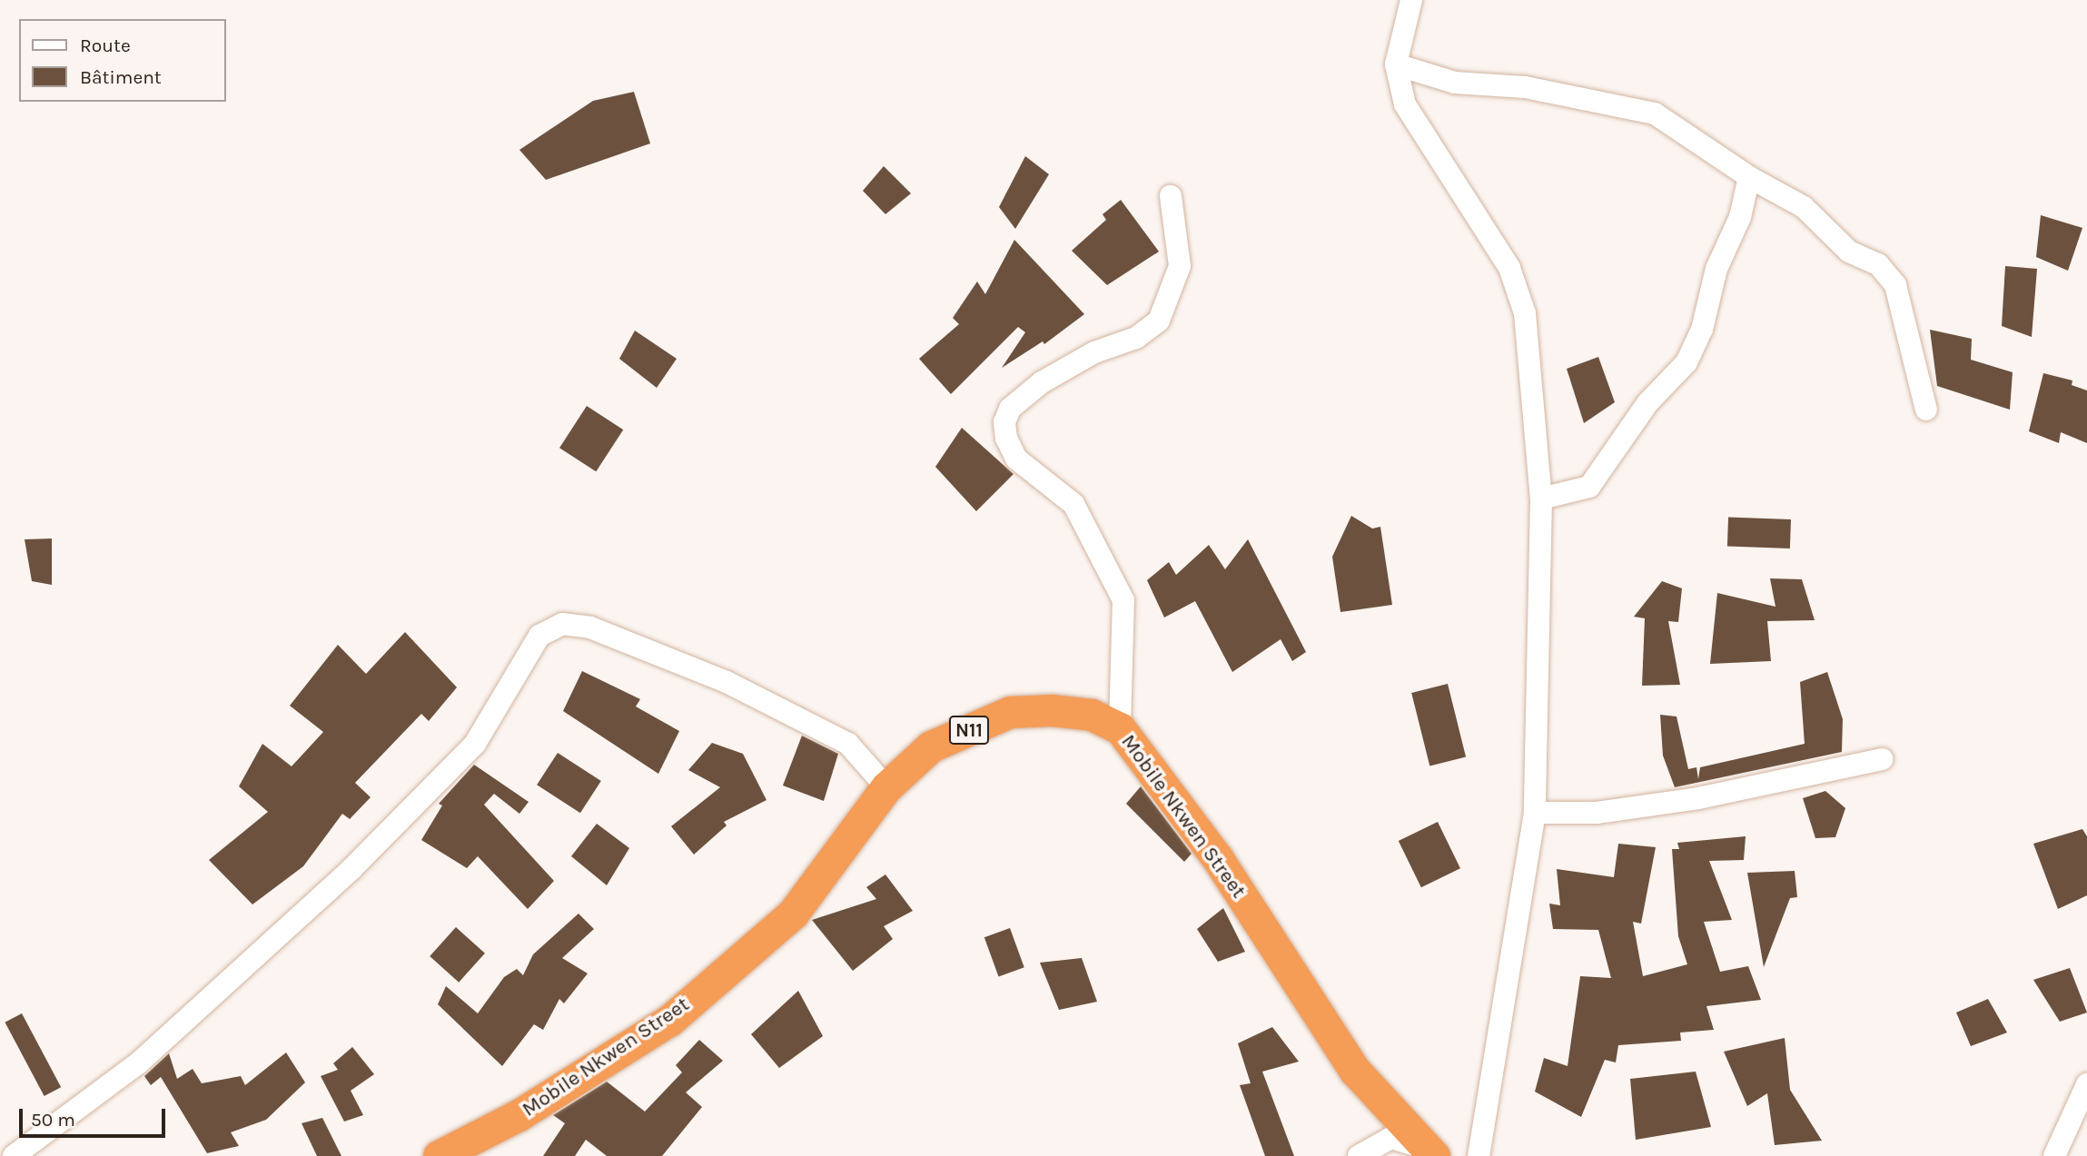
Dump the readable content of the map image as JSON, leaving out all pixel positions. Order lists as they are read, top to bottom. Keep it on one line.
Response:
{"streets":{"highway":["N11","Mobile Nkwen Street"]},"legend":["Route","Bâtiment"],"scale_bar":"50 m"}
